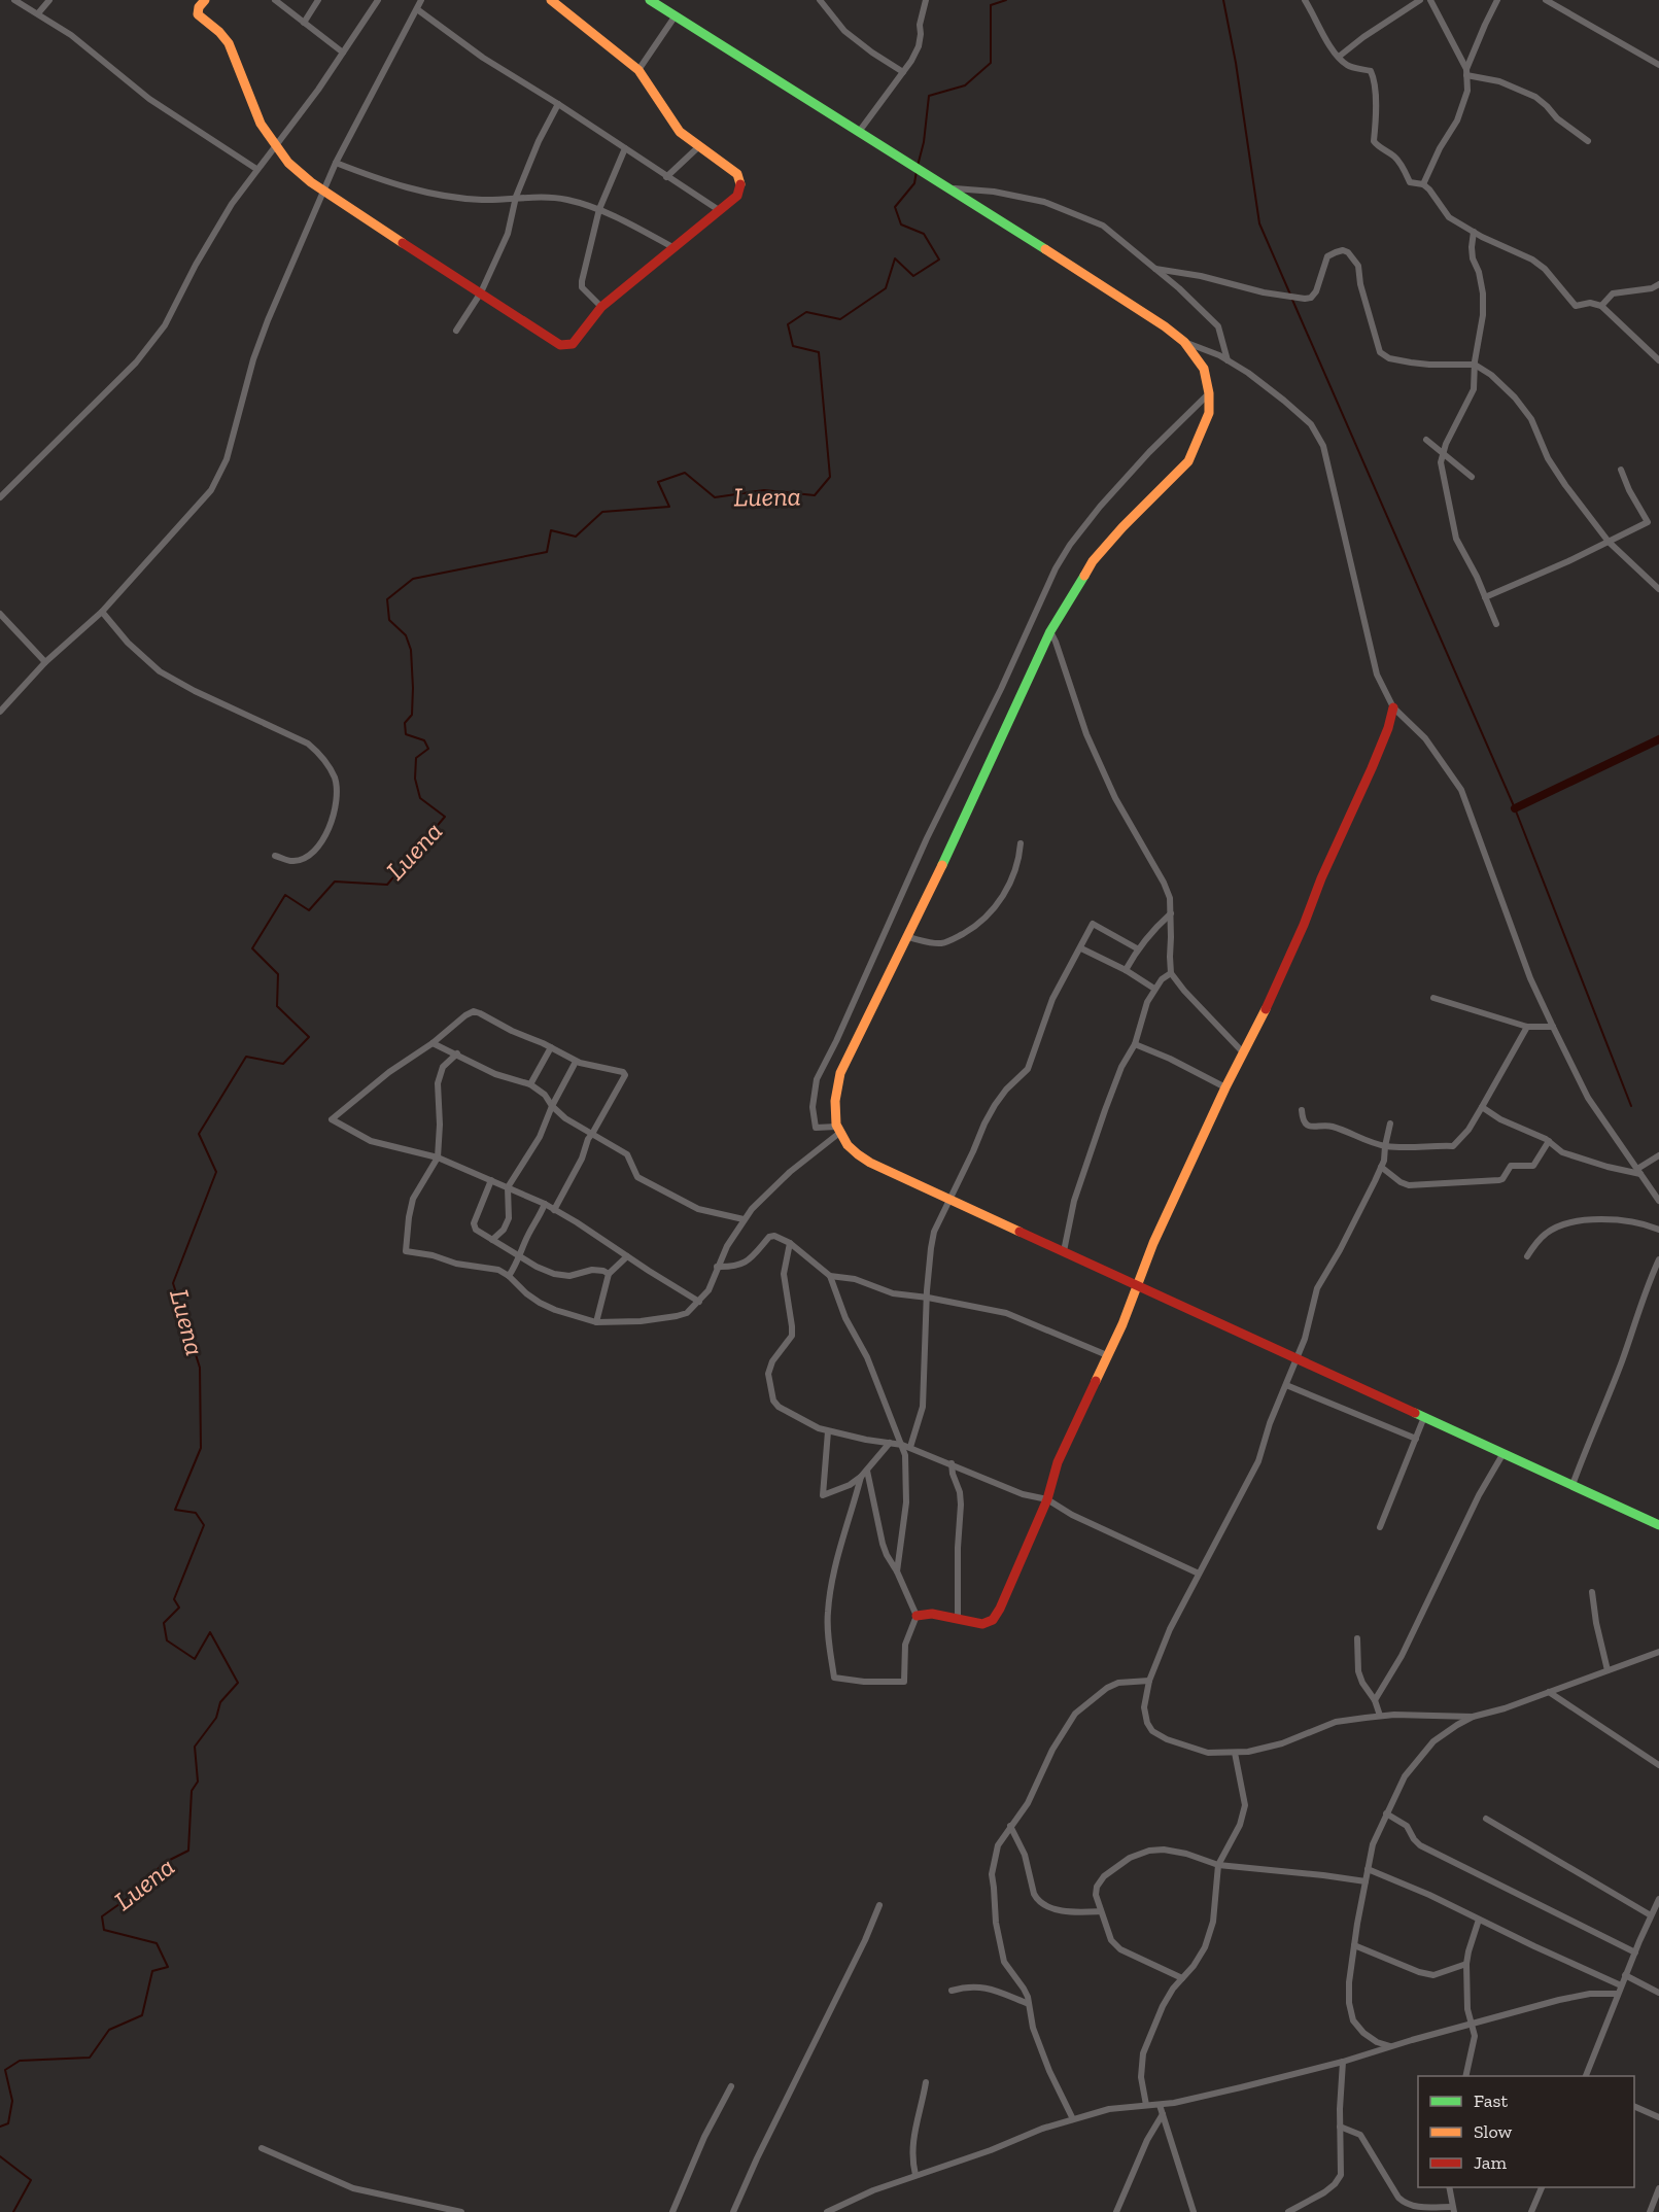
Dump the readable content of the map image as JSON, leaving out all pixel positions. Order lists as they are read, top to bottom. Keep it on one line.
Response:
{"water":["Luena"],"legend":["Fast","Slow","Jam"]}
